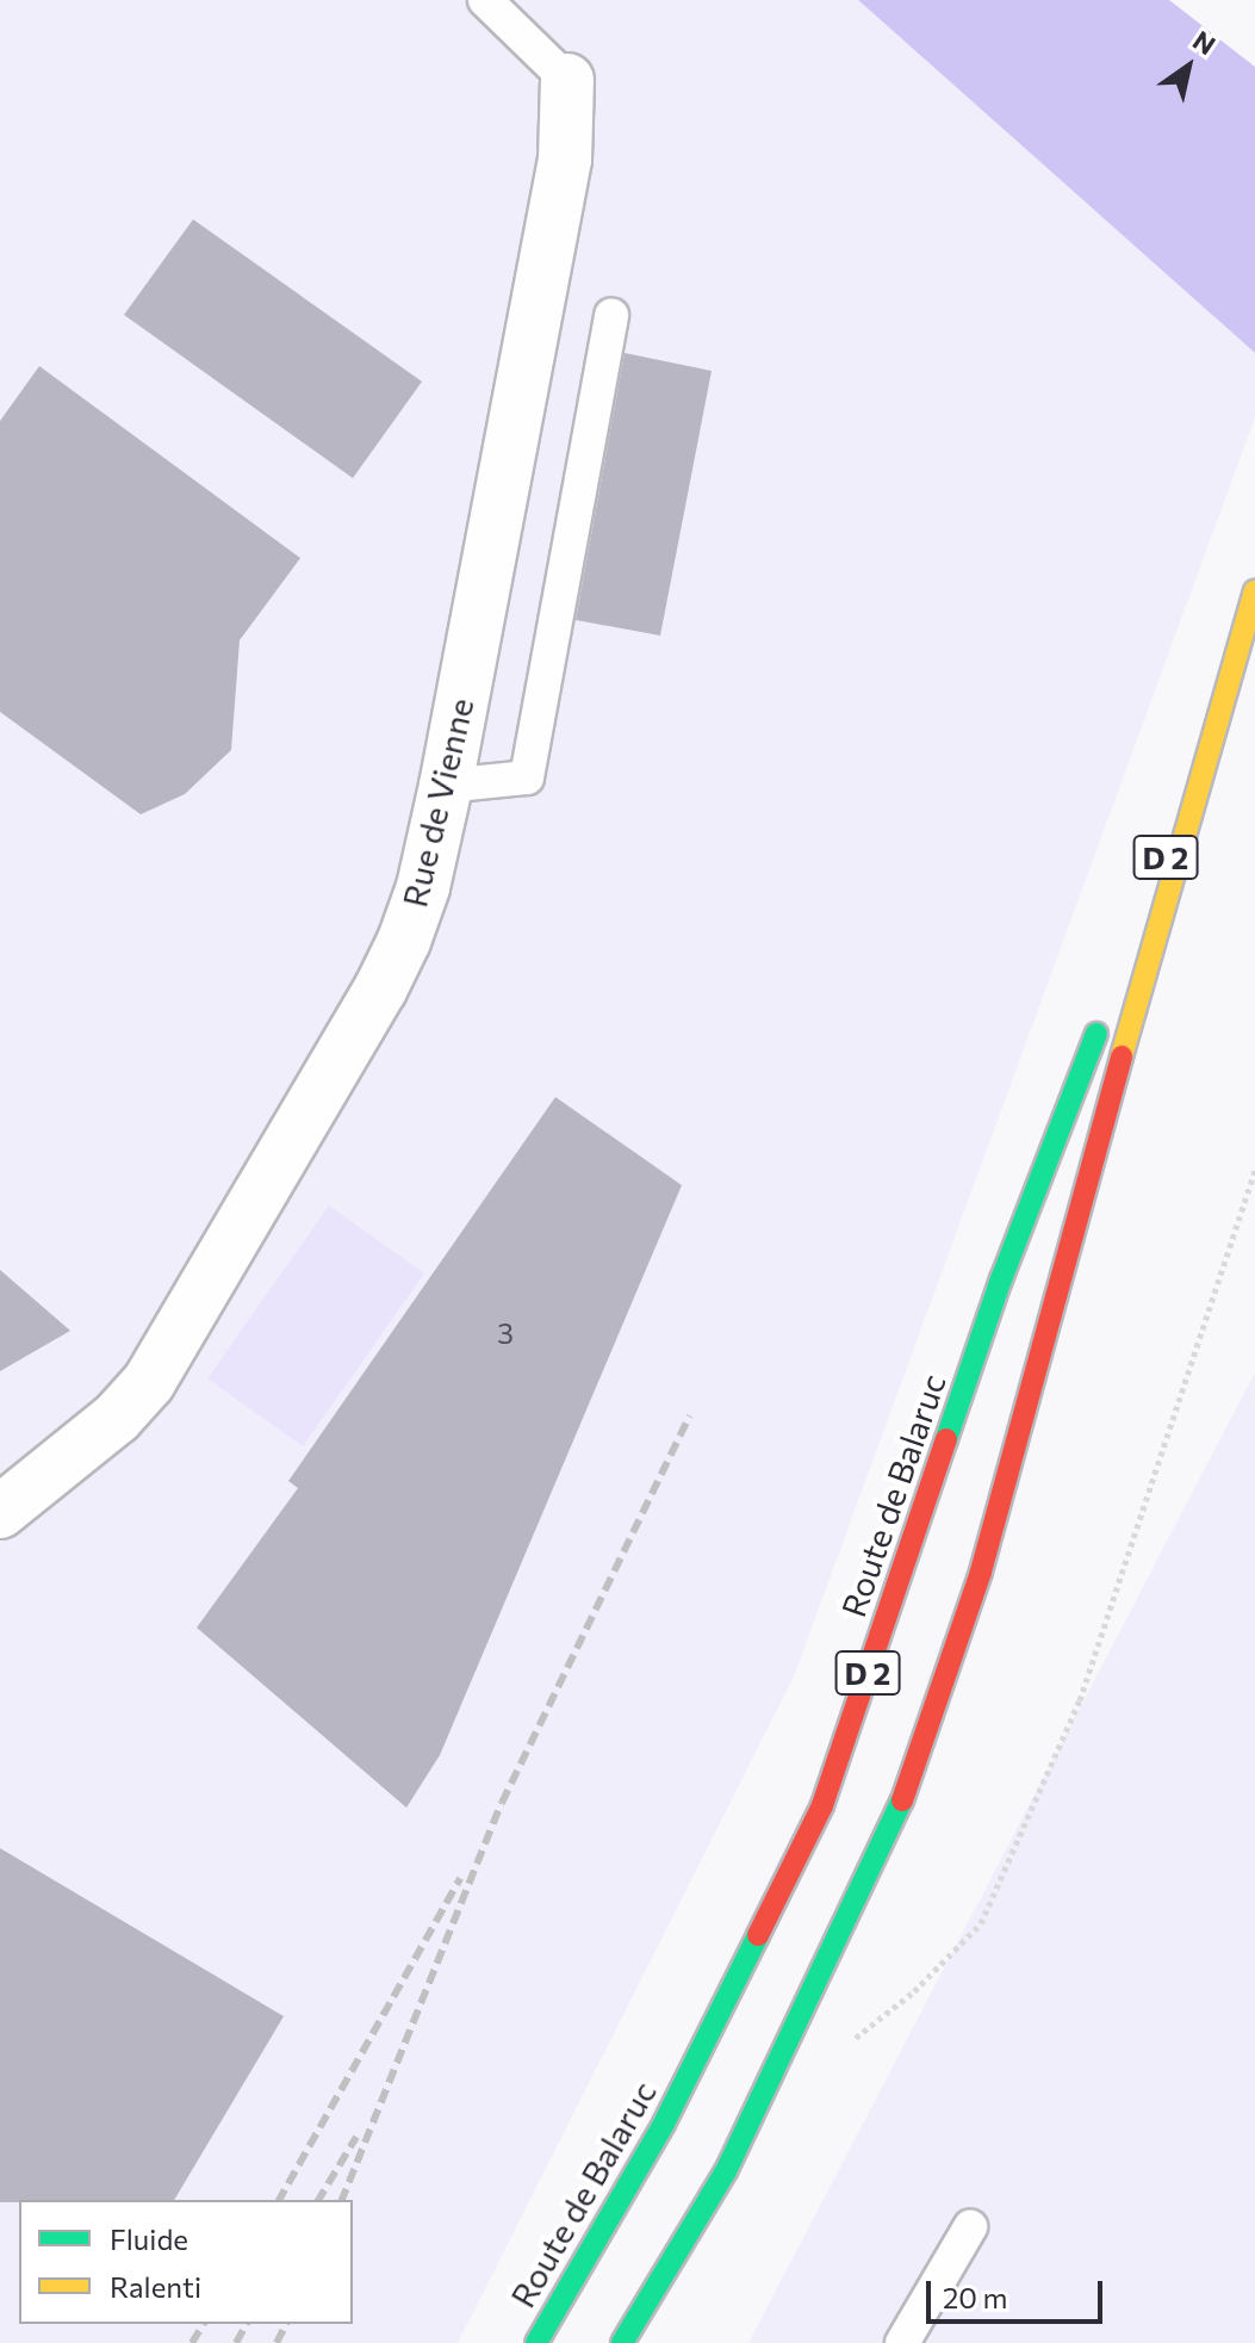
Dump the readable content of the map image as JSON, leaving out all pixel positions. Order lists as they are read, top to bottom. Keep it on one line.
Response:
{"streets":{"main road":["D 2","Route de Balaruc"],"street":["Rue de Vienne"]},"house_numbers":["3"],"legend":["Fluide","Ralenti"],"scale_bar":"20 m","north":"top right"}
